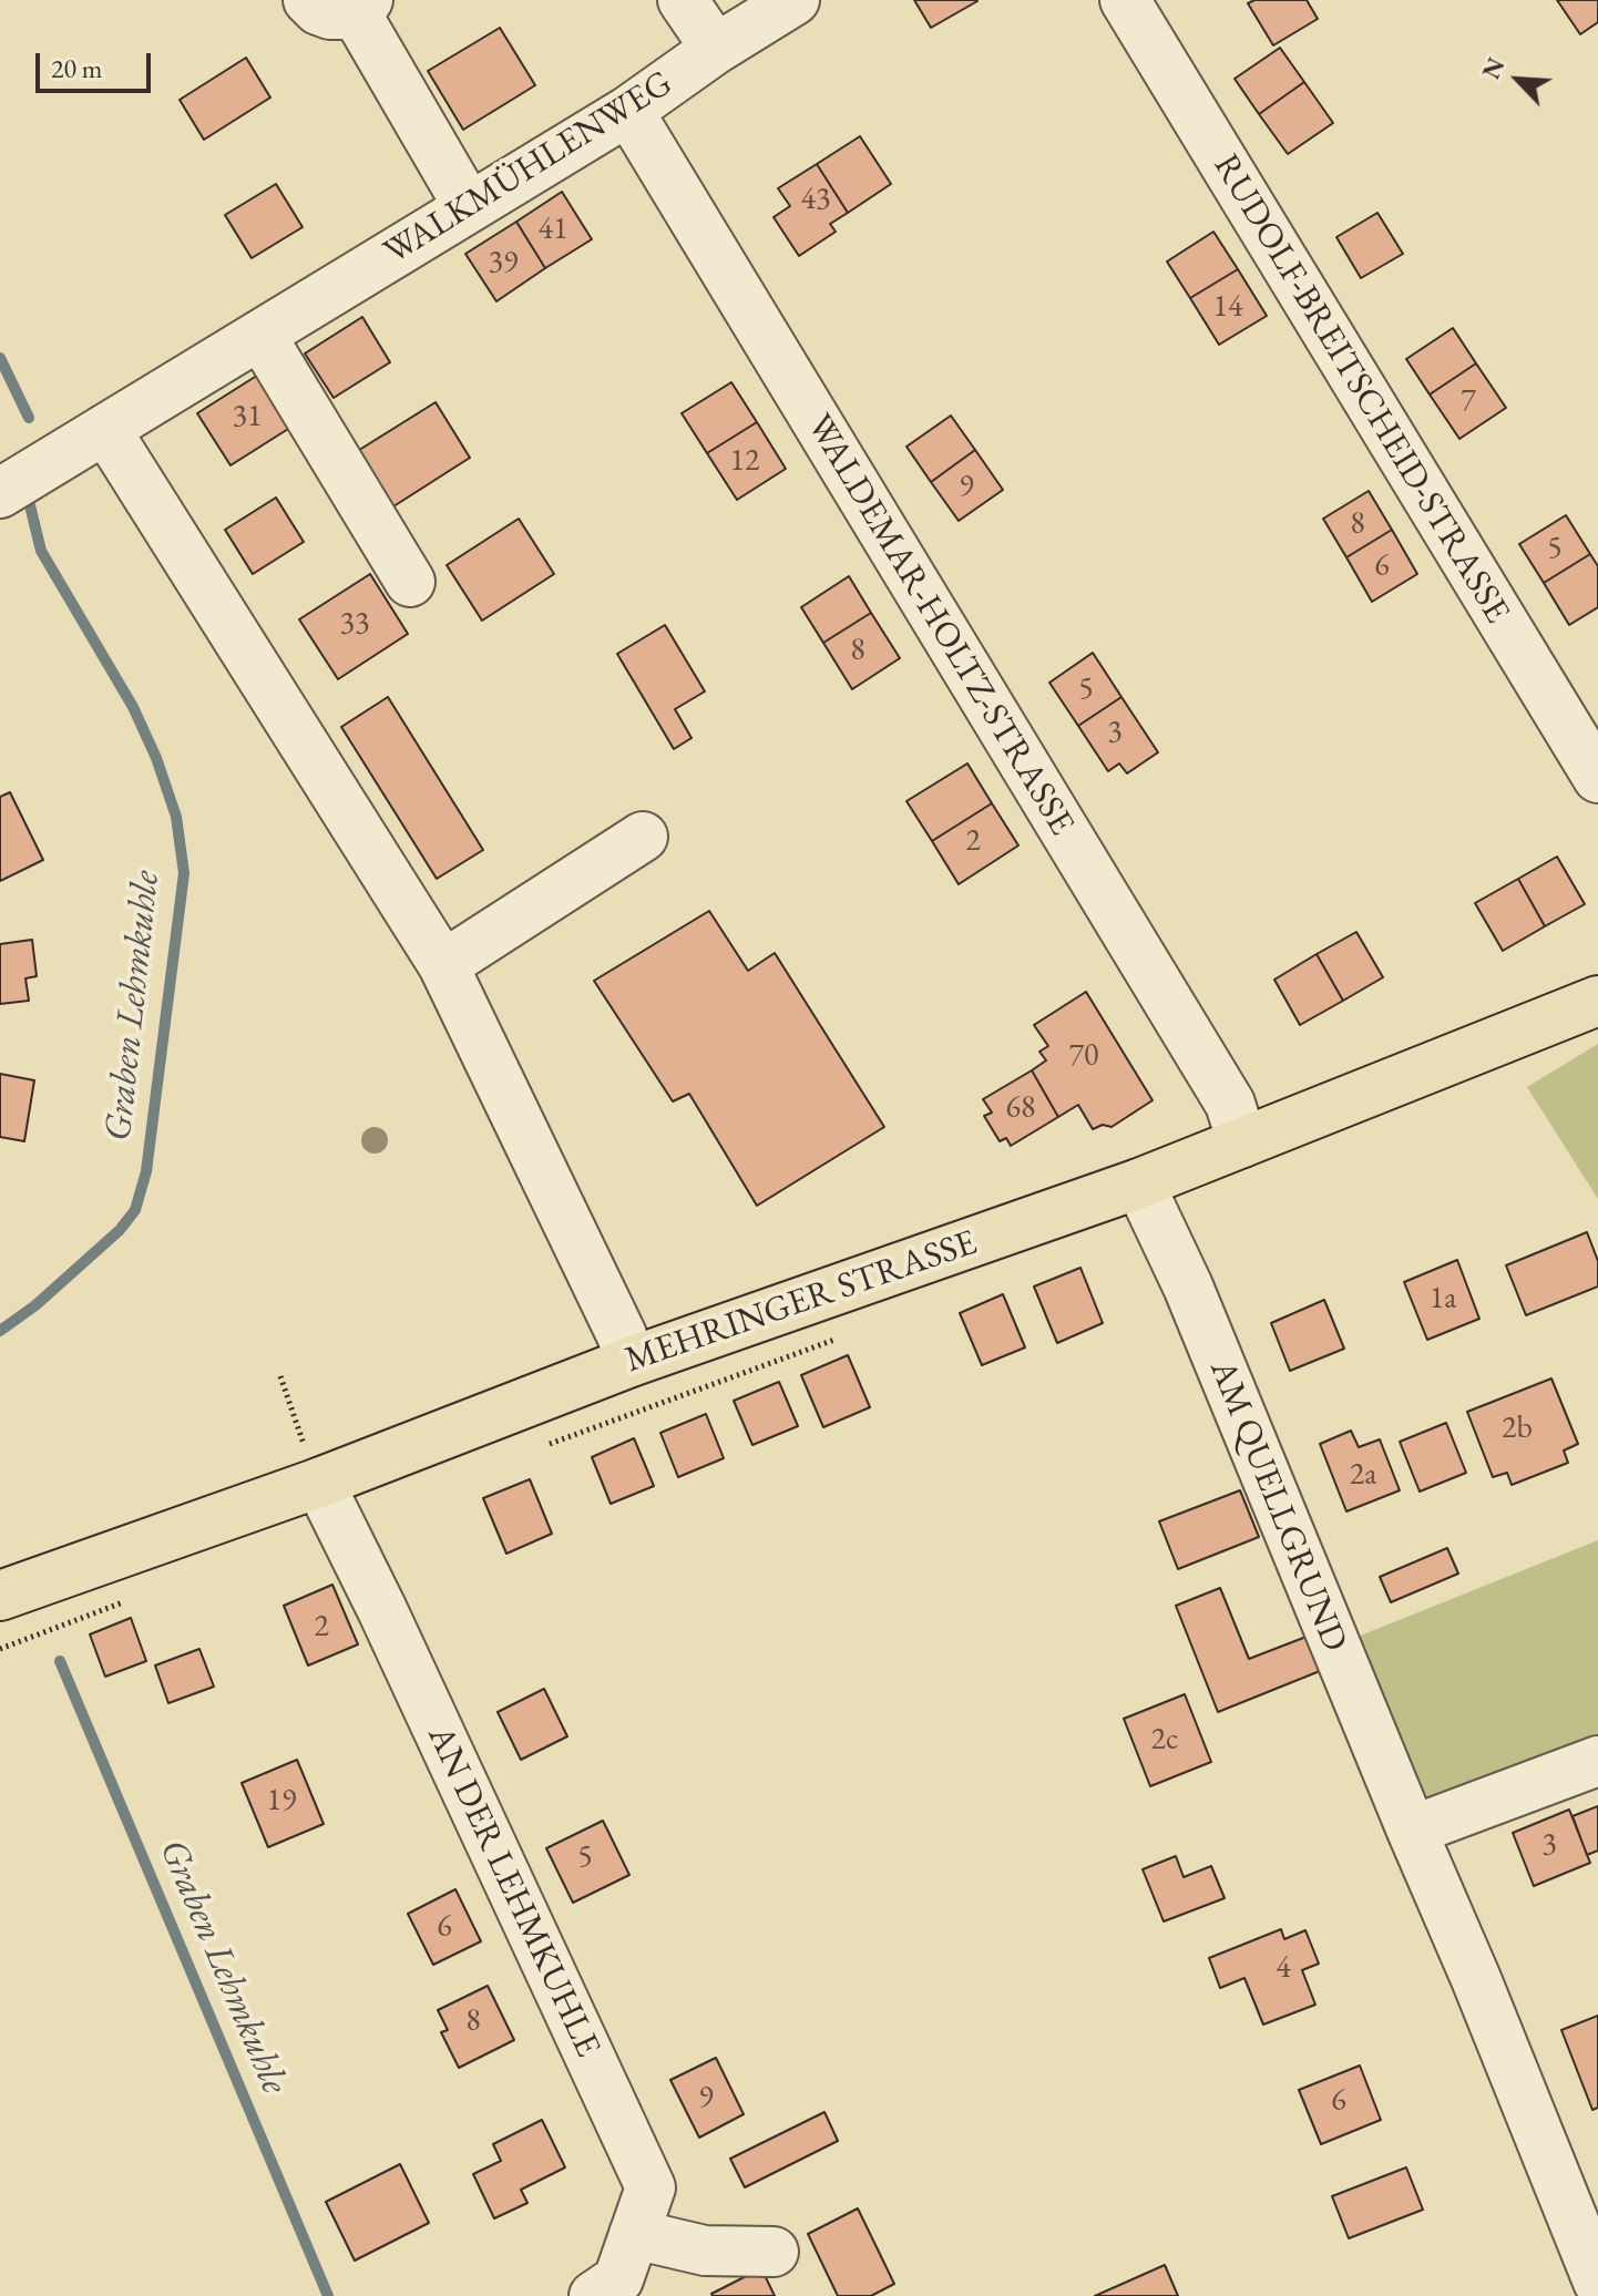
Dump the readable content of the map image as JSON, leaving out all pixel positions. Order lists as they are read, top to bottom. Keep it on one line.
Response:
{"streets":{"main road":["MEHRINGER STRASSE"],"street":["WALKMÜHLENWEG","RUDOLF-BREITSCHEID-STRASSE","WALDEMAR-HOLTZ-STRASSE","AM QUELLGRUND","AN DER LEHMKUHLE"]},"crossings":[["WALKMÜHLENWEG","WALDEMAR-HOLTZ-STRASSE"],["WALDEMAR-HOLTZ-STRASSE","MEHRINGER STRASSE"],["MEHRINGER STRASSE","AM QUELLGRUND"],["MEHRINGER STRASSE","AN DER LEHMKUHLE"]],"water":["Graben Lehmkuhle"],"house_numbers":["43","41","39","14","7","31","12","9","8","5","6","33","8","5","3","2","70","68","1a","2b","2a","2","2c","19","3","5","6","4","8","9","6"],"scale_bar":"20 m","north":"top left"}
